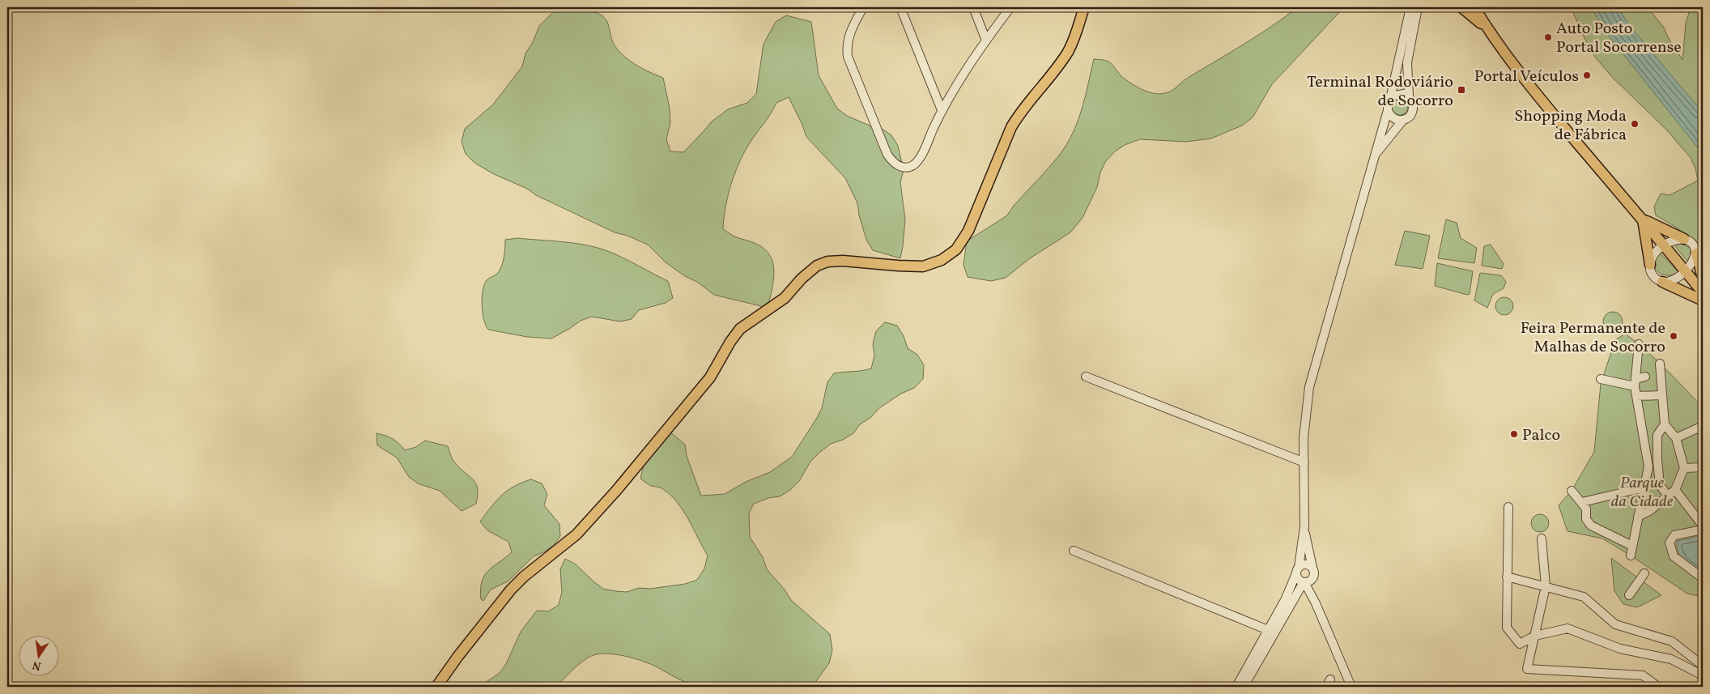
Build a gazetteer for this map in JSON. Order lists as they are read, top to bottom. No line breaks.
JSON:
{"parks":["Parque da Cidade"],"places":{"other":["Auto Posto Portal Socorrense","Portal Veículos","Shopping Moda de Fábrica","Feira Permanente de Malhas de Socorro","Palco"],"transit":["Terminal Rodoviário de Socorro"]},"north":"bottom"}
